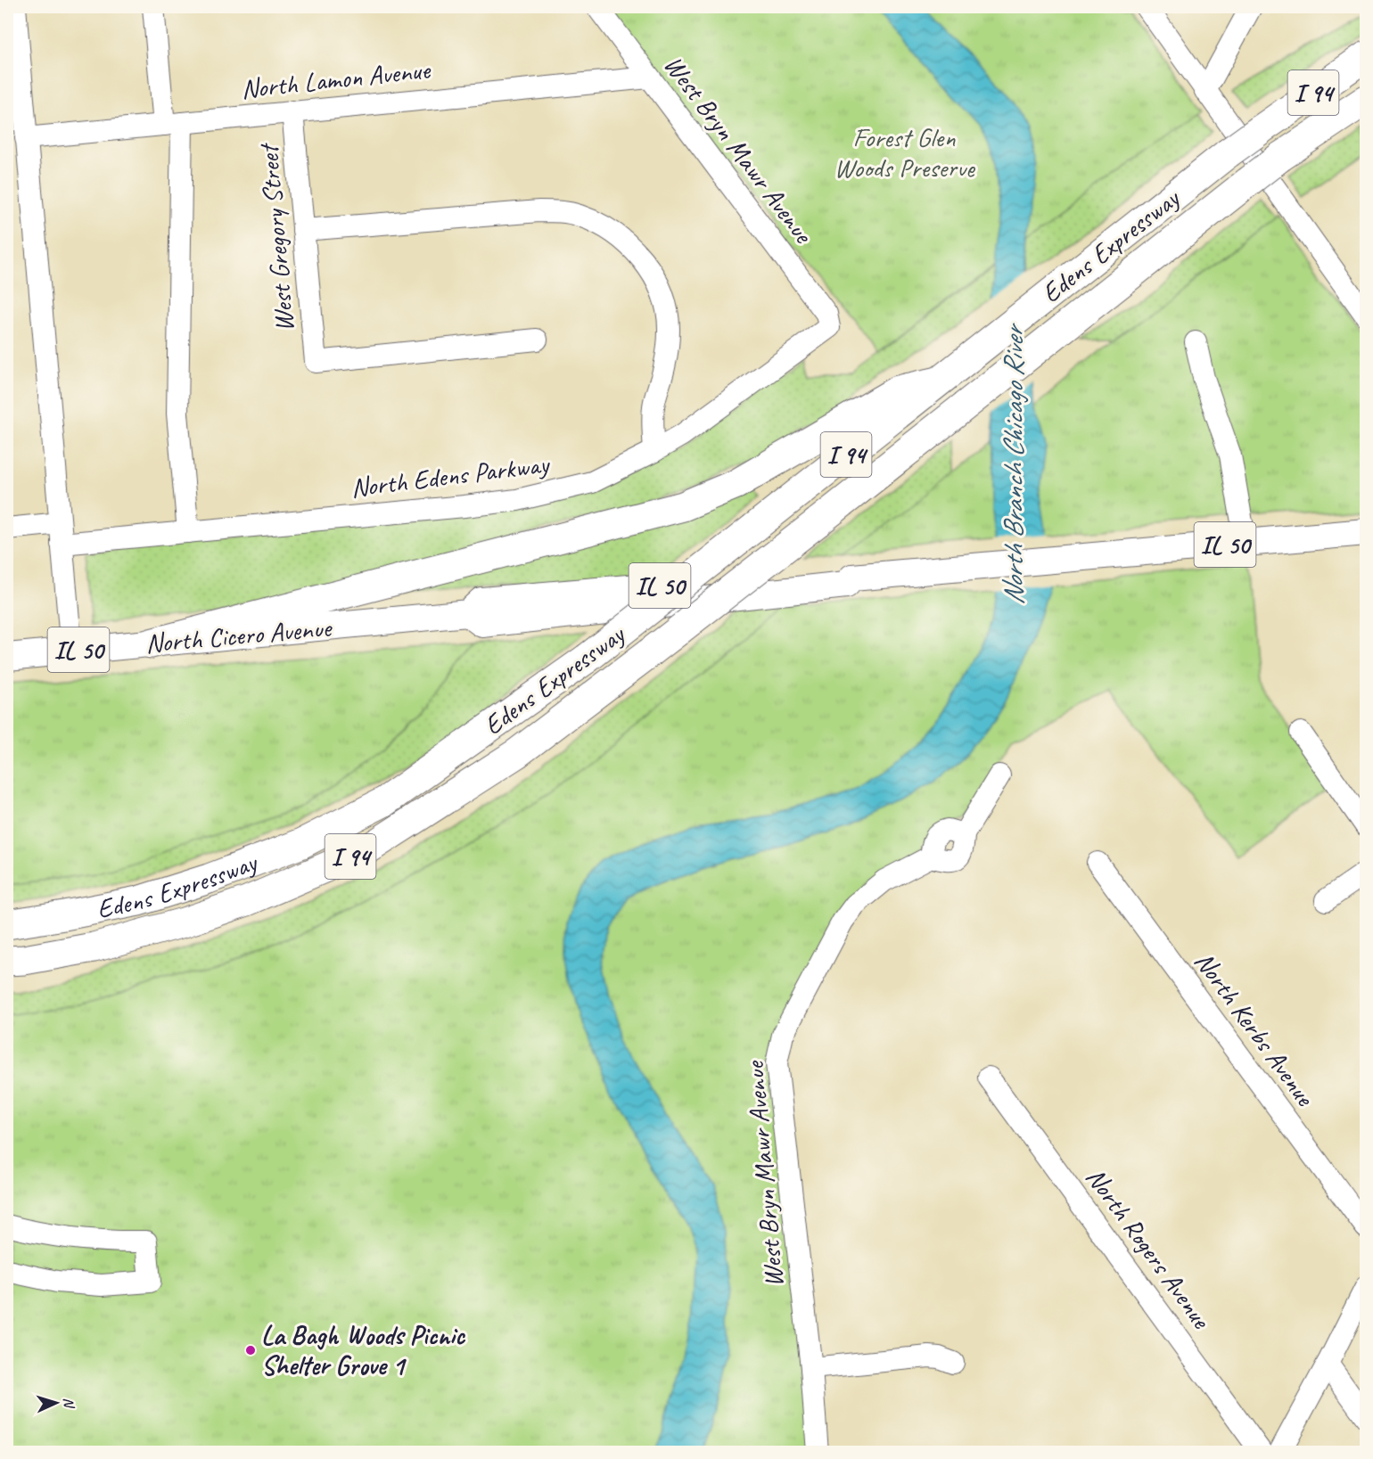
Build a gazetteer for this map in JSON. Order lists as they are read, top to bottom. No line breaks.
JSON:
{"streets":{"highway":["I 94","Edens Expressway"],"main road":["IL 50","North Cicero Avenue"],"street":["North Lamon Avenue","West Bryn Mawr Avenue","West Gregory Street","North Edens Parkway","North Kerbs Avenue","North Rogers Avenue"]},"crossings":[["North Lamon Avenue","West Bryn Mawr Avenue"],["North Lamon Avenue","West Gregory Street"],["West Bryn Mawr Avenue","North Edens Parkway"]],"water":["North Branch Chicago River"],"parks":["Forest Glen Woods Preserve"],"places":["La Bagh Woods Picnic Shelter Grove 1"],"north":"right"}
